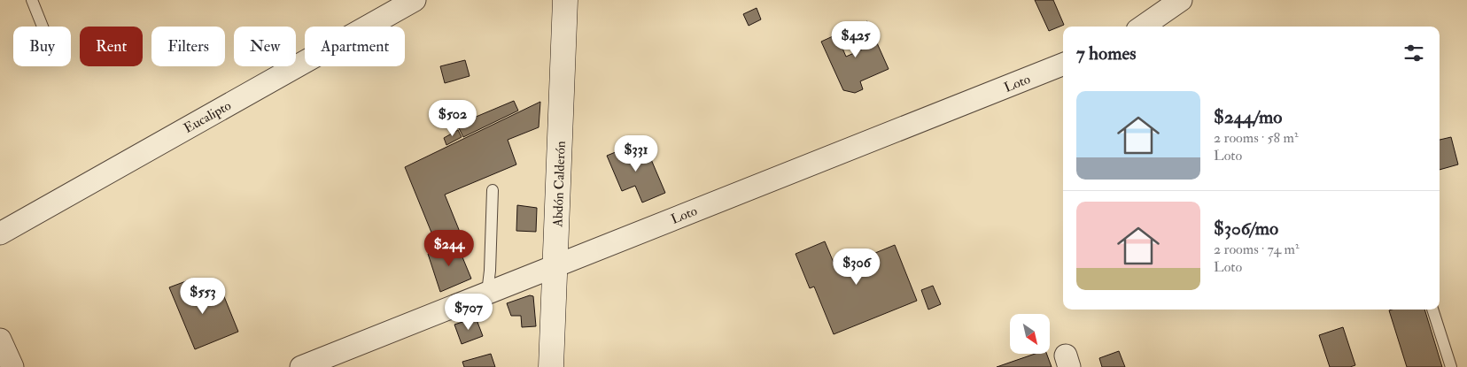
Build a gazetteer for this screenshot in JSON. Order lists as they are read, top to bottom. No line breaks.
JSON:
{"streets":{"street":["Loto","Eucalipto","Abdón Calderón"]},"crossings":[["Loto","Abdón Calderón"]],"north":"bottom right","page":{"price":["$425","$502","$331","$244","$306","$553","$707"],"chip":["Buy","Rent","Filters","New","Apartment"],"heading":"7 homes","list":[{"name":"$244/mo","note":"2 rooms · 58 m² · Loto"},{"name":"$306/mo","note":"2 rooms · 74 m² · Loto"}]}}
